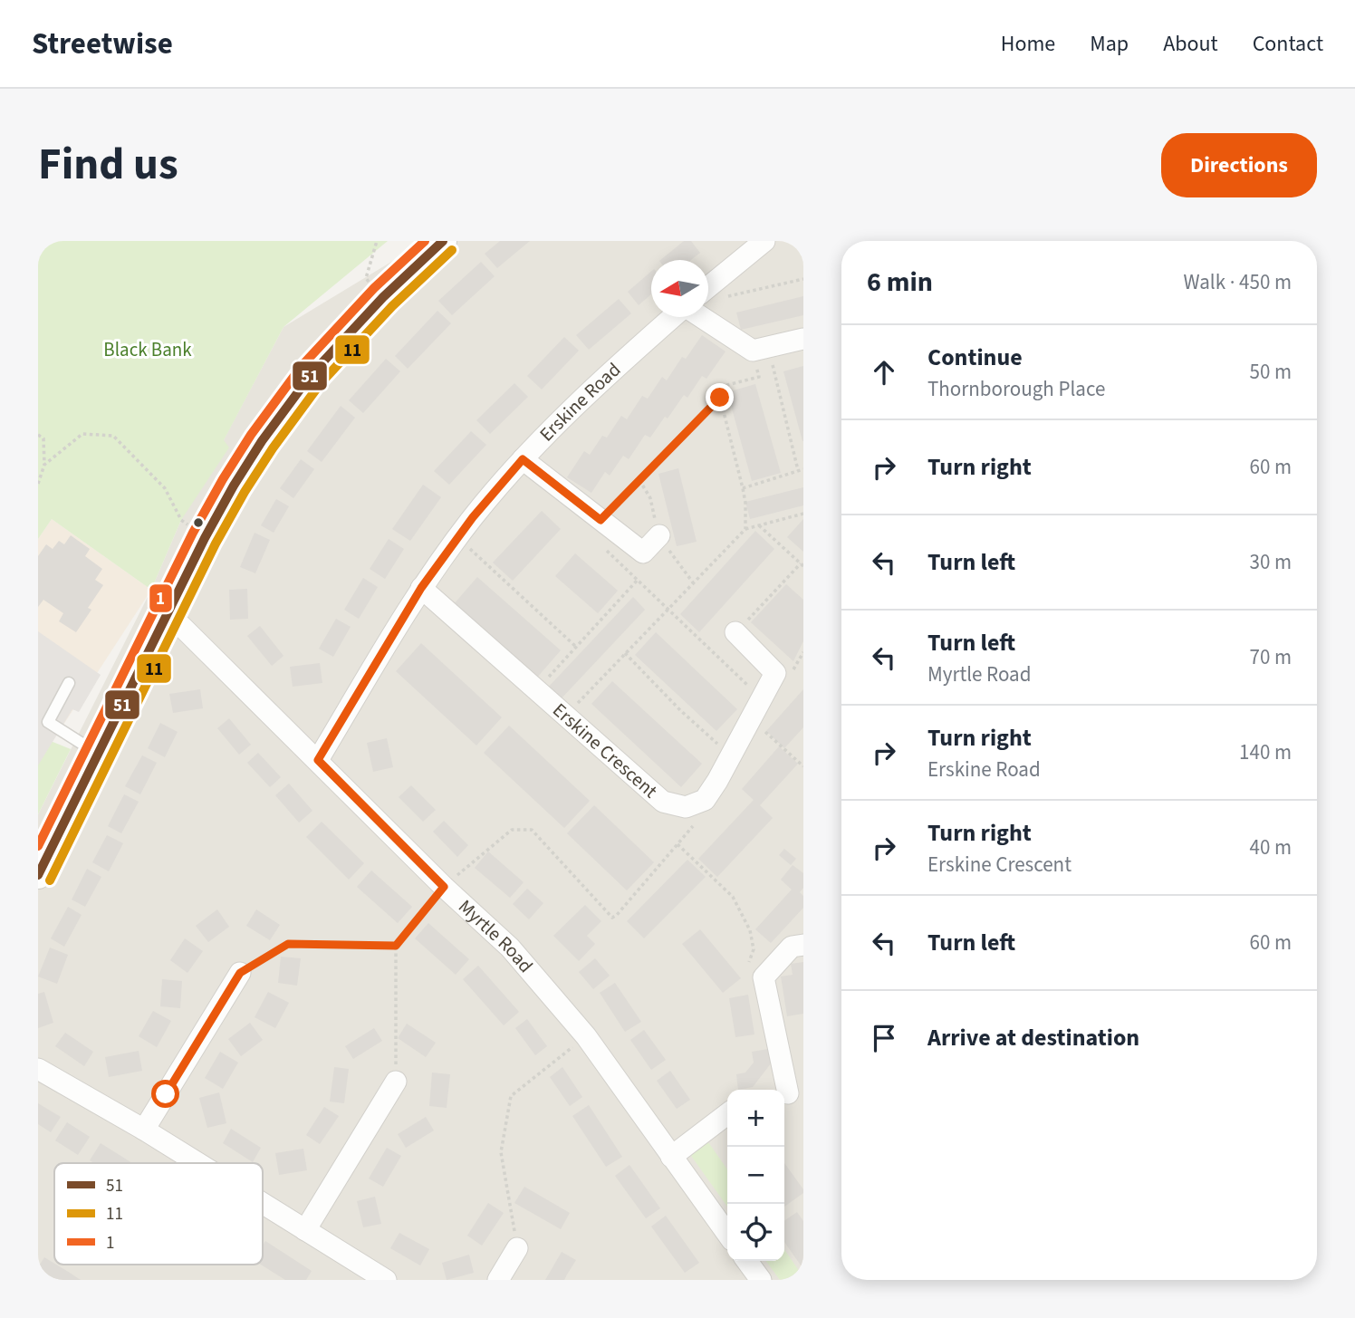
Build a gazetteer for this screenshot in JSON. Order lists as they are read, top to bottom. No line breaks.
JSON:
{"streets":{"street":["Erskine Road","Erskine Crescent","Myrtle Road"]},"crossings":[["Erskine Road","Erskine Crescent"],["Erskine Road","Myrtle Road"]],"parks":["Black Bank"],"lines":["transit line 51","transit line 1","transit line 11"],"legend":["51","11","1"],"north":"left","page":{"header":"Streetwise","nav":["Home","Map","About","Contact"],"title":"Find us","buttons":"Directions","heading":["6 min","Walk · 450 m"],"list":[["Continue","Thornborough Place","50 m"],["Turn right","60 m"],["Turn left","30 m"],["Turn left","Myrtle Road","70 m"],["Turn right","Erskine Road","140 m"],["Turn right","Erskine Crescent","40 m"],["Turn left","60 m"],"Arrive at destination"],"map_buttons":["+","−"]}}
